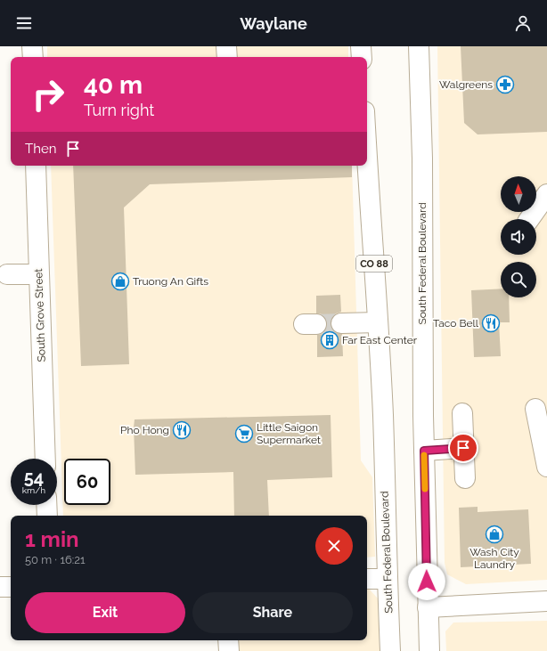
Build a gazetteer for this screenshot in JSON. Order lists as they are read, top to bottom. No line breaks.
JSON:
{"streets":{"main road":["CO 88","South Federal Boulevard","South Grove Street"]},"places":{"pharmacy":["Walgreens"],"shop":["Truong An Gifts","Wash City Laundry"],"restaurant":["Taco Bell","Pho Hong"],"building":["Far East Center"],"supermarket":["Little Saigon Supermarket"]},"north":"top","page":{"header":"Waylane","turn":["40 m","Turn right"],"then":"Then","speed":"54 km/h","limit":"60","heading":["1 min","50 m · 16:21"],"buttons":["Exit","Share"]}}
